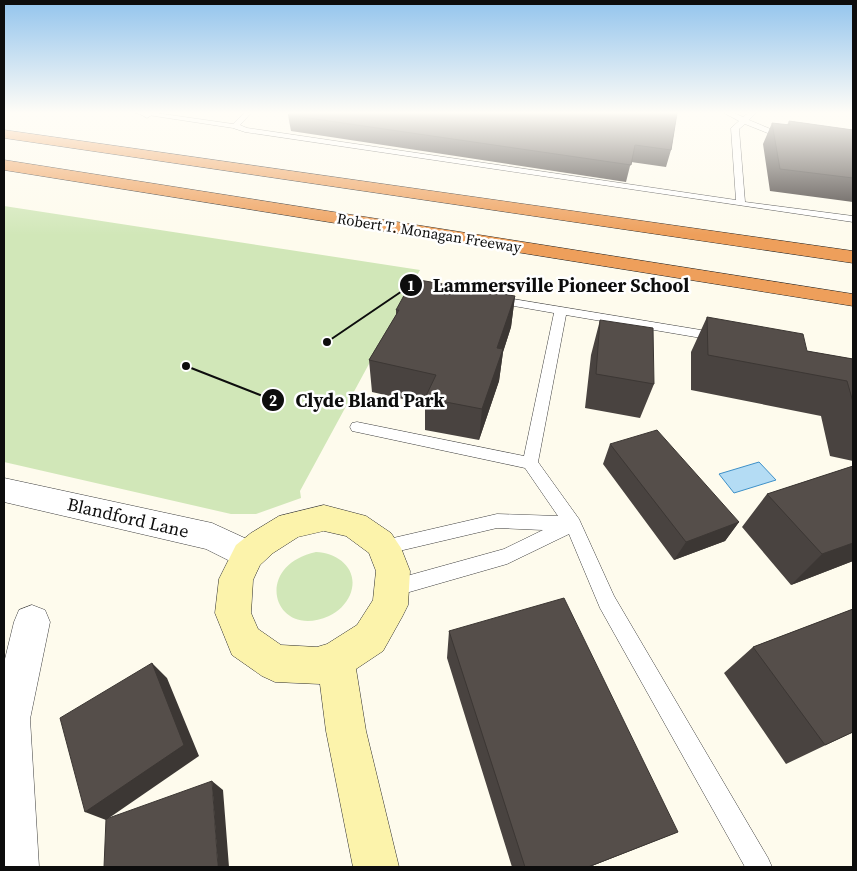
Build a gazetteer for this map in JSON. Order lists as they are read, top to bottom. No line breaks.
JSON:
{"streets":{"highway":["Robert T. Monagan Freeway"],"street":["Blandford Lane"]},"places":["Lammersville Pioneer School","Clyde Bland Park"]}
